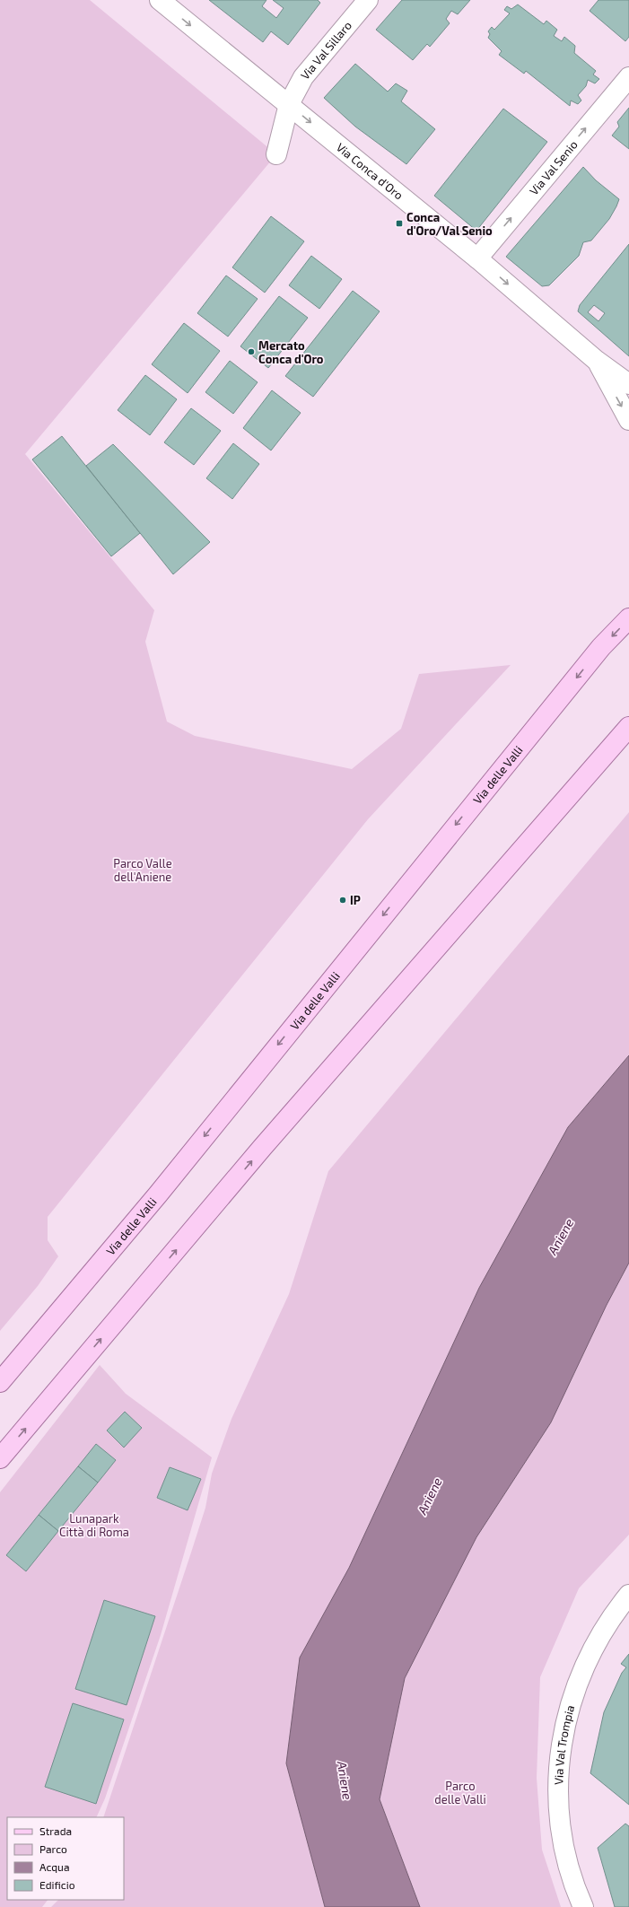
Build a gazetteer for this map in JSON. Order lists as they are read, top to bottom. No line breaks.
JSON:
{"streets":{"main road":["Via delle Valli"],"street":["Via Val Sillaro","Via Val Senio","Via Conca d'Oro","Via Val Trompia"]},"crossings":[["Via Val Sillaro","Via Conca d'Oro"],["Via Val Senio","Via Conca d'Oro"]],"one_way":["Via Val Senio","Via Conca d'Oro"],"water":["Aniene"],"parks":["Parco Valle dell'Aniene","Lunapark Città di Roma","Parco delle Valli"],"places":{"transit":["Conca d'Oro/Val Senio"],"other":["Mercato Conca d'Oro","IP"]},"legend":["Strada","Parco","Acqua","Edificio"]}
